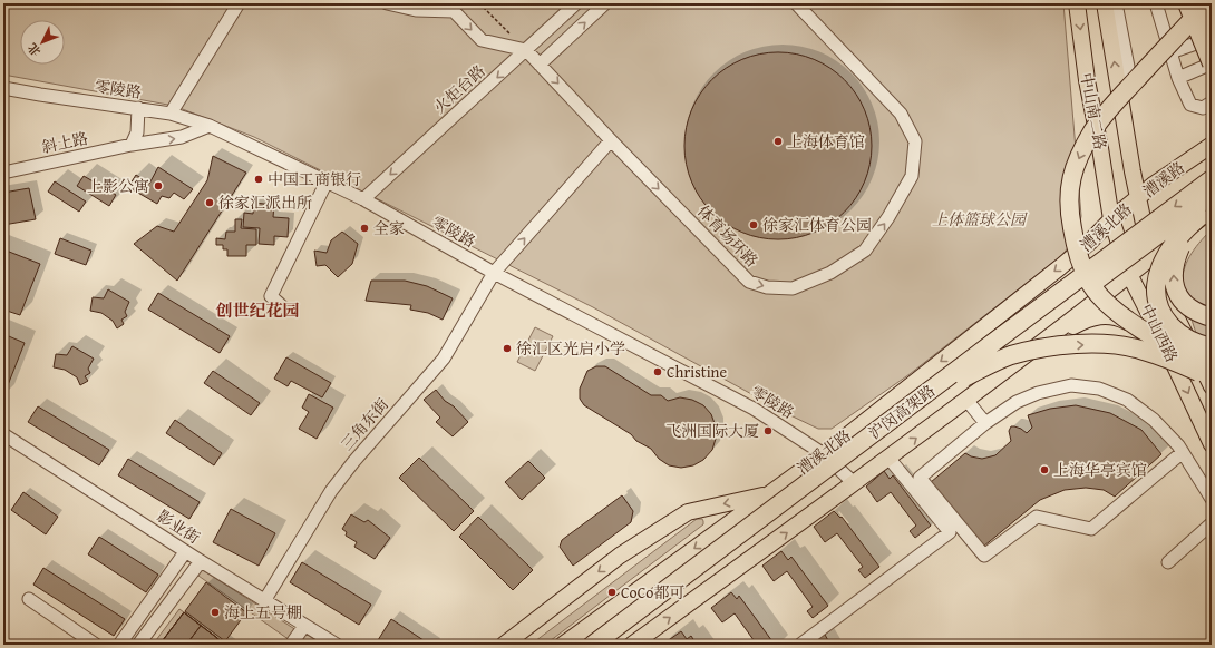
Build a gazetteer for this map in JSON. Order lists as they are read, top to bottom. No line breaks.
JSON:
{"streets":{"highway":["沪闵高架路"],"main road":["中山南二路","漕溪路","漕溪北路","中山西路"],"street":["零陵路","火炬台路","斜土路","体育场环路","三角东街","影业街"]},"crossings":[["零陵路","火炬台路"],["零陵路","斜土路"],["零陵路","漕溪北路"],["零陵路","三角东街"],["火炬台路","体育场环路"],["中山南二路","漕溪路"],["中山南二路","漕溪北路"],["中山南二路","中山西路"],["漕溪路","漕溪北路"],["漕溪路","中山西路"],["漕溪北路","中山西路"],["体育场环路","三角东街"],["三角东街","影业街"]],"one_way":["火炬台路","斜土路"],"districts":["创世纪花园"],"parks":["上体篮球公园"],"places":["上海体育馆","中国工商银行","上影公寓","徐家汇派出所","徐家汇体育公园","全家","徐汇区光启小学","Christine","飞洲国际大厦","上海华亭宾馆","CoCo都可","海上五号棚"],"north":"bottom left"}
